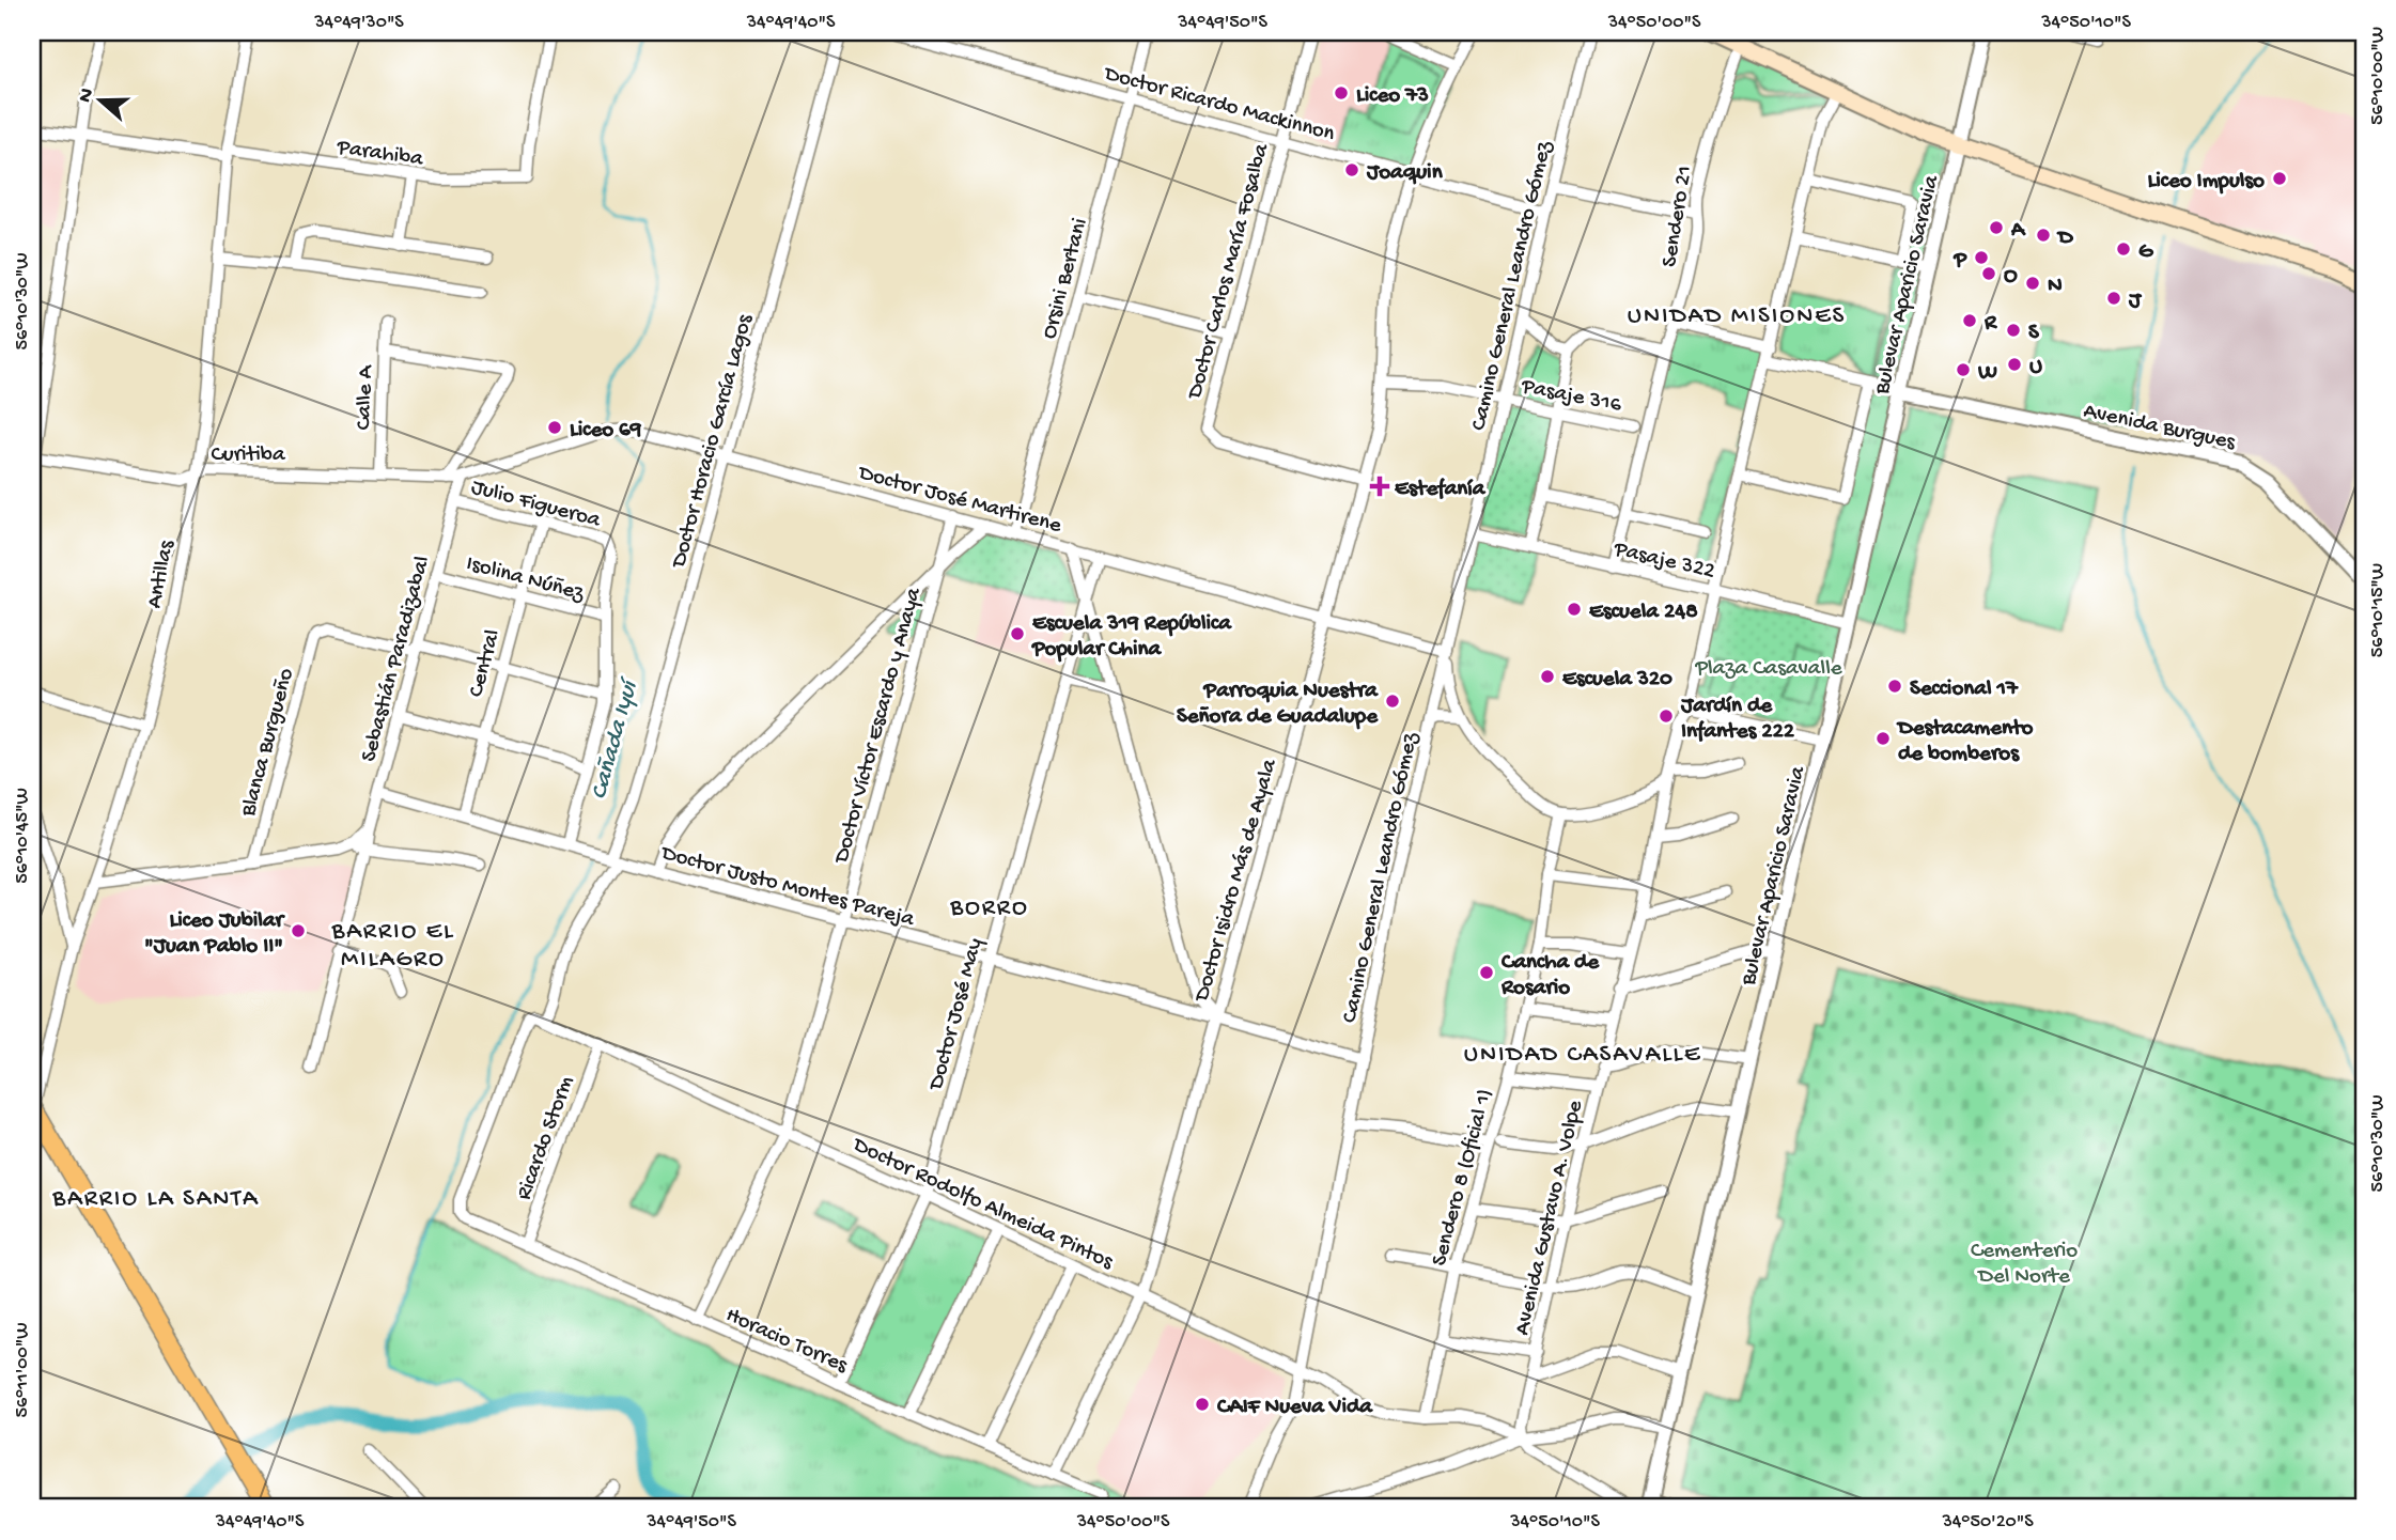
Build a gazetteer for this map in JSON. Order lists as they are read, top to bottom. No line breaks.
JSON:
{"streets":{"street":["Doctor Ricardo Mackinnon","Parahiba","Sendero 21","Doctor Carlos María Fosalba","Orsini Bertani","Bulevar Aparicio Saravia","Camino General Leandro Gómez","Pasaje 316","Calle A","Avenida Burgues","Doctor Horacio García Lagos","Curitiba","Doctor José Martirene","Julio Figueroa","Pasaje 322","Antillas","Isolina Núñez","Sebastián Paradizabal","Central","Doctor Víctor Escardo y Anaya","Blanca Burgueño","Doctor Isidro Más de Ayala","Doctor Justo Montes Pareja","Doctor José May","Ricardo Storm","Sendero 8 (Oficial 1)","Doctor Rodolfo Almeida Pintos","Avenida Gustavo A. Volpe","Horacio Torres"]},"crossings":[["Doctor Ricardo Mackinnon","Doctor Carlos María Fosalba"],["Doctor Ricardo Mackinnon","Orsini Bertani"],["Doctor Ricardo Mackinnon","Camino General Leandro Gómez"],["Doctor Ricardo Mackinnon","Doctor Isidro Más de Ayala"],["Parahiba","Antillas"],["Sendero 21","Pasaje 322"],["Doctor Carlos María Fosalba","Doctor Isidro Más de Ayala"],["Orsini Bertani","Doctor José Martirene"],["Bulevar Aparicio Saravia","Avenida Burgues"],["Bulevar Aparicio Saravia","Pasaje 322"],["Camino General Leandro Gómez","Pasaje 316"],["Camino General Leandro Gómez","Doctor José Martirene"],["Camino General Leandro Gómez","Pasaje 322"],["Camino General Leandro Gómez","Doctor Justo Montes Pareja"],["Camino General Leandro Gómez","Doctor Rodolfo Almeida Pintos"],["Pasaje 316","Doctor Isidro Más de Ayala"],["Calle A","Curitiba"],["Doctor Horacio García Lagos","Doctor José Martirene"],["Doctor Horacio García Lagos","Doctor Justo Montes Pareja"],["Doctor Horacio García Lagos","Doctor Rodolfo Almeida Pintos"],["Curitiba","Doctor José Martirene"],["Curitiba","Antillas"],["Curitiba","Sebastián Paradizabal"],["Doctor José Martirene","Sebastián Paradizabal"],["Doctor José Martirene","Doctor Víctor Escardo y Anaya"],["Doctor José Martirene","Doctor Isidro Más de Ayala"],["Doctor José Martirene","Doctor José May"],["Julio Figueroa","Isolina Núñez"],["Julio Figueroa","Sebastián Paradizabal"],["Julio Figueroa","Central"],["Pasaje 322","Avenida Gustavo A. Volpe"],["Isolina Núñez","Sebastián Paradizabal"],["Isolina Núñez","Central"],["Sebastián Paradizabal","Blanca Burgueño"],["Sebastián Paradizabal","Doctor Justo Montes Pareja"],["Central","Doctor Justo Montes Pareja"],["Doctor Víctor Escardo y Anaya","Doctor Justo Montes Pareja"],["Doctor Víctor Escardo y Anaya","Doctor Rodolfo Almeida Pintos"],["Doctor Víctor Escardo y Anaya","Horacio Torres"],["Doctor Isidro Más de Ayala","Doctor Justo Montes Pareja"],["Doctor Isidro Más de Ayala","Doctor Rodolfo Almeida Pintos"],["Doctor Isidro Más de Ayala","Horacio Torres"],["Doctor Justo Montes Pareja","Doctor José May"],["Doctor José May","Doctor Rodolfo Almeida Pintos"],["Doctor José May","Horacio Torres"],["Ricardo Storm","Doctor Rodolfo Almeida Pintos"],["Ricardo Storm","Horacio Torres"],["Sendero 8 (Oficial 1)","Doctor Rodolfo Almeida Pintos"],["Doctor Rodolfo Almeida Pintos","Avenida Gustavo A. Volpe"],["Doctor Rodolfo Almeida Pintos","Horacio Torres"]],"districts":["UNIDAD MISIONES","BORRO","BARRIO EL MILAGRO","UNIDAD CASAVALLE","BARRIO LA SANTA"],"water":["Cañada Iyuí"],"parks":["Plaza Casavalle","Cementerio Del Norte"],"places":{"other":["Liceo 73","Joaquin","Liceo Impulso","A","D","G","P","O","N","J","R","S","U","W","Liceo 69","Escuela 248","Escuela 319 República Popular China","Escuela 320","Seccional 17","Parroquia Nuestra Señora de Guadalupe","Jardín de Infantes 222","Destacamento de bomberos","Liceo Jubilar \"Juan Pablo II\"","Cancha de Rosario","CAIF Nueva Vida"],"health":["Estefanía"]},"north":"left","coordinates":["34°49'30\"S","34°49'40\"S","34°49'50\"S","34°50'00\"S","34°50'10\"S","56°10'00\"W","56°10'30\"W","56°10'15\"W","56°10'45\"W","56°11'00\"W","34°50'20\"S"]}
